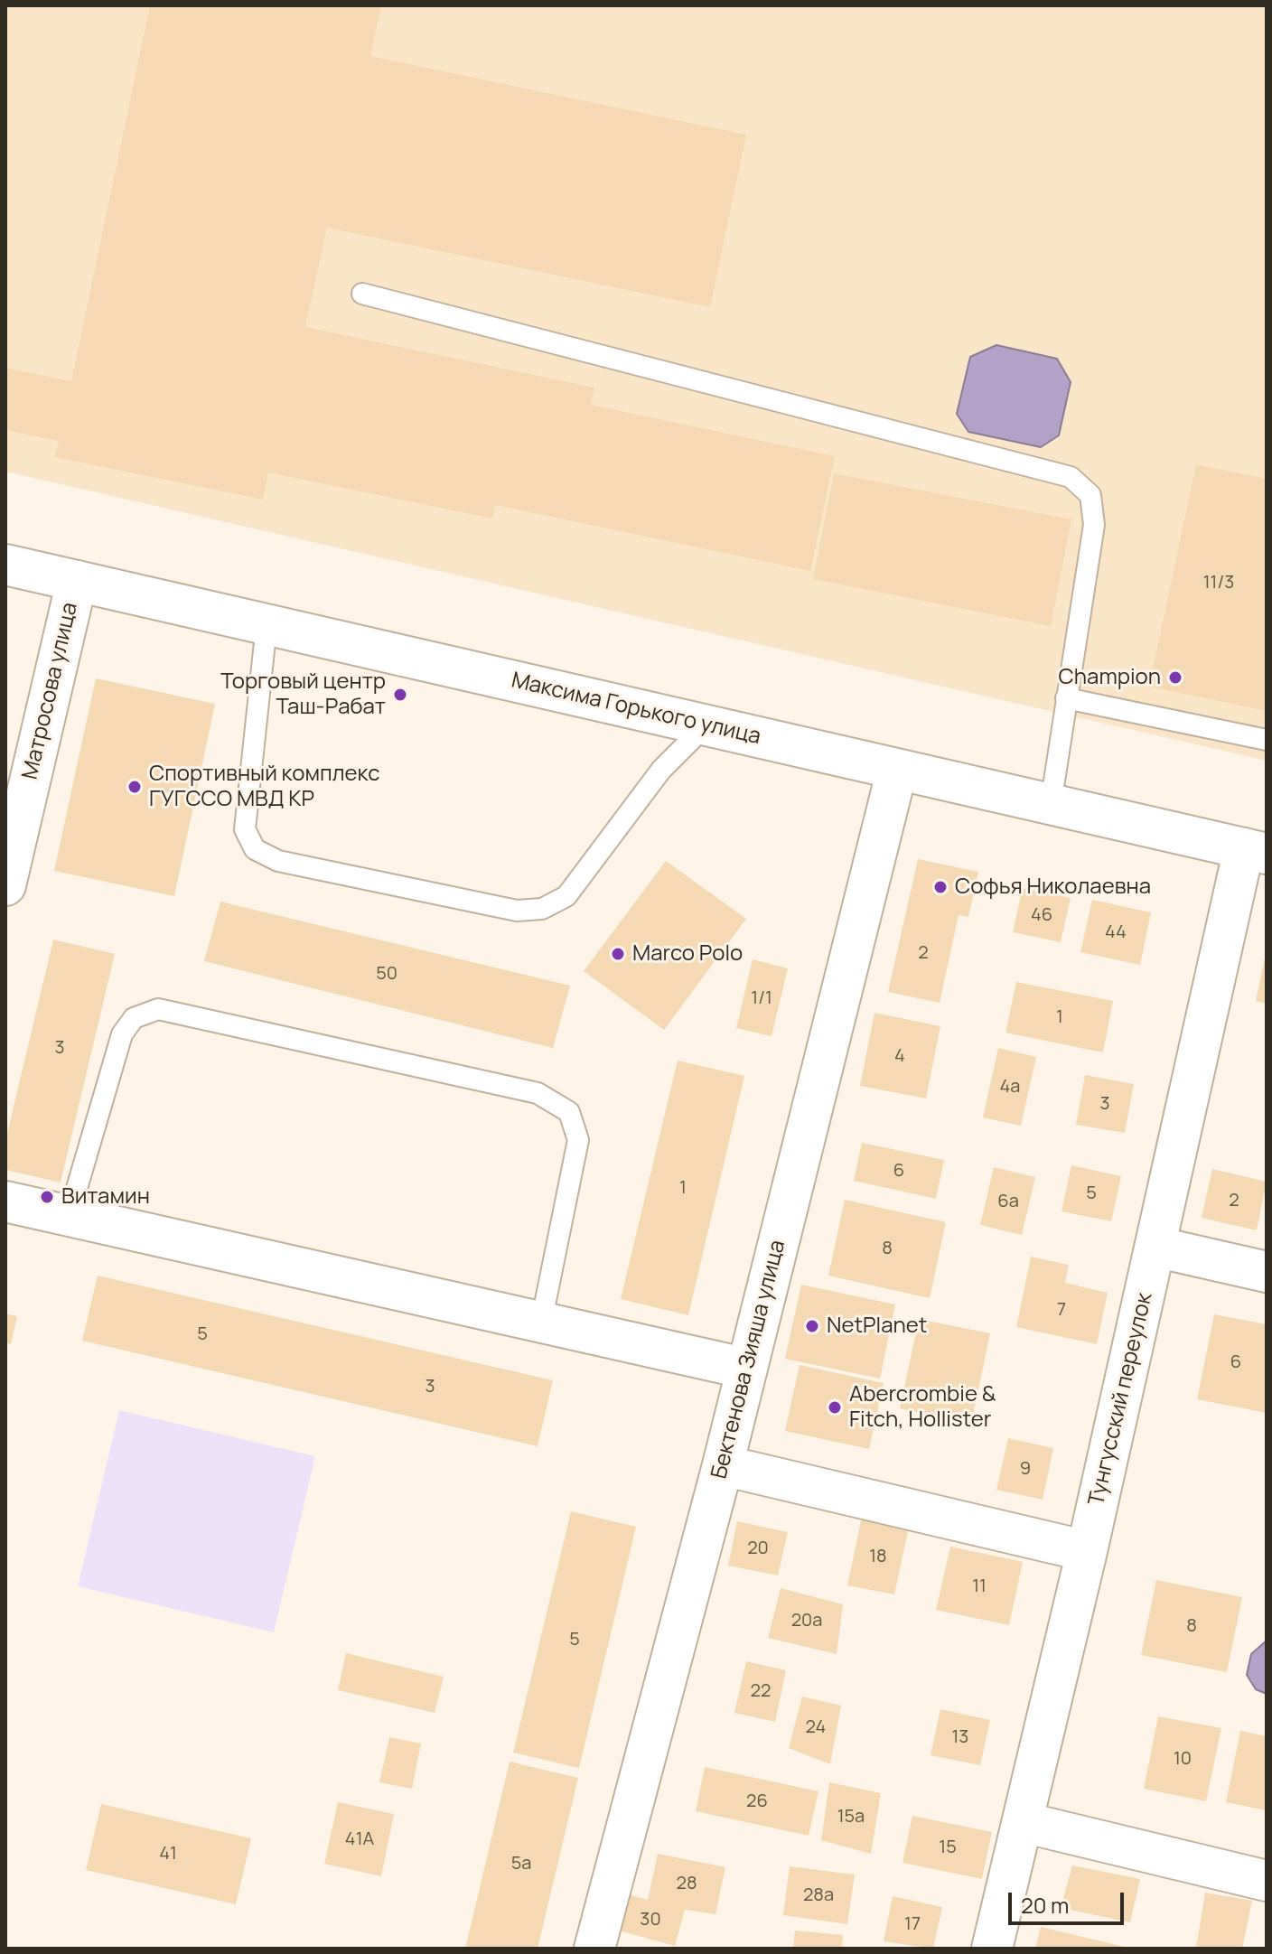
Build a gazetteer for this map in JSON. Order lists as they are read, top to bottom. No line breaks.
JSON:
{"streets":{"street":["Матросова улица","Максима Горького улица","Бектенова Зияша улица","Тунгусский переулок"]},"crossings":[["Матросова улица","Максима Горького улица"],["Максима Горького улица","Бектенова Зияша улица"],["Максима Горького улица","Тунгусский переулок"]],"places":["Champion","Торговый центр Таш-Рабат","Спортивный комплекс ГУГССО МВД КР","Софья Николаевна","Marco Polo","Витамин","NetPlanet","Abercrombie & Fitch, Hollister"],"house_numbers":["11/3","46","44","2","50","1/1","1","3","4","4а","3","6","1","5","2","6а","8","7","5","6","3","9","20","18","11","20а","8","5","22","24","13","10","26","15а","41А","15","41","5а","28","28а","30","17"],"scale_bar":"20 m"}
